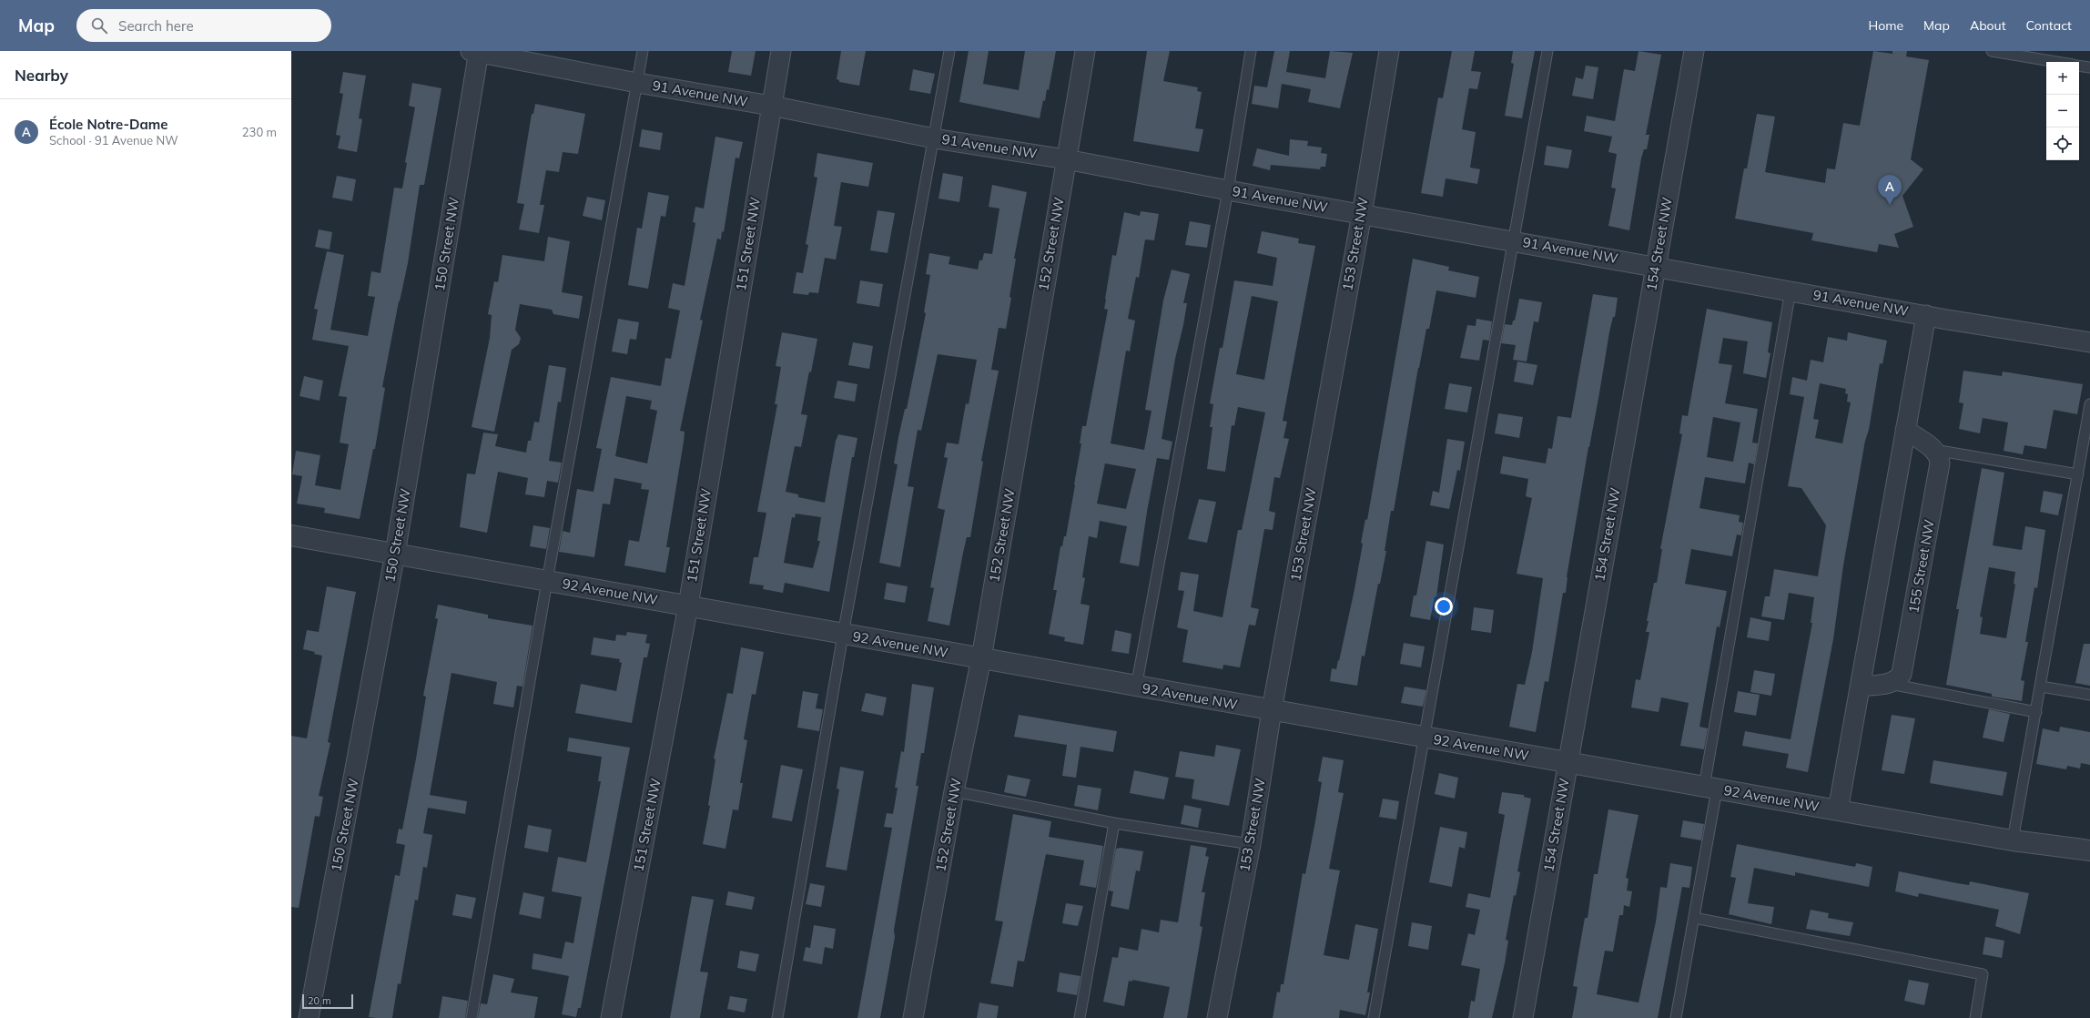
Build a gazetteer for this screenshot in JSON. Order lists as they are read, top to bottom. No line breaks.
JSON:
{"streets":{"street":["91 Avenue NW","150 Street NW","151 Street NW","152 Street NW","153 Street NW","154 Street NW","155 Street NW","92 Avenue NW"]},"crossings":[["91 Avenue NW","150 Street NW"],["91 Avenue NW","151 Street NW"],["91 Avenue NW","152 Street NW"],["91 Avenue NW","153 Street NW"],["91 Avenue NW","154 Street NW"],["150 Street NW","92 Avenue NW"],["151 Street NW","92 Avenue NW"],["152 Street NW","92 Avenue NW"],["153 Street NW","92 Avenue NW"],["154 Street NW","92 Avenue NW"]],"scale_bar":"20 m","page":{"header":"Map","search":"Search here","nav":["Home","Map","About","Contact"],"heading":"Nearby","map_buttons":["+","−"],"list":[{"mark":"A","name":"École Notre-Dame","note":"School · 91 Avenue NW","value":"230 m"}],"pins":"A","scale":"20 m"}}
